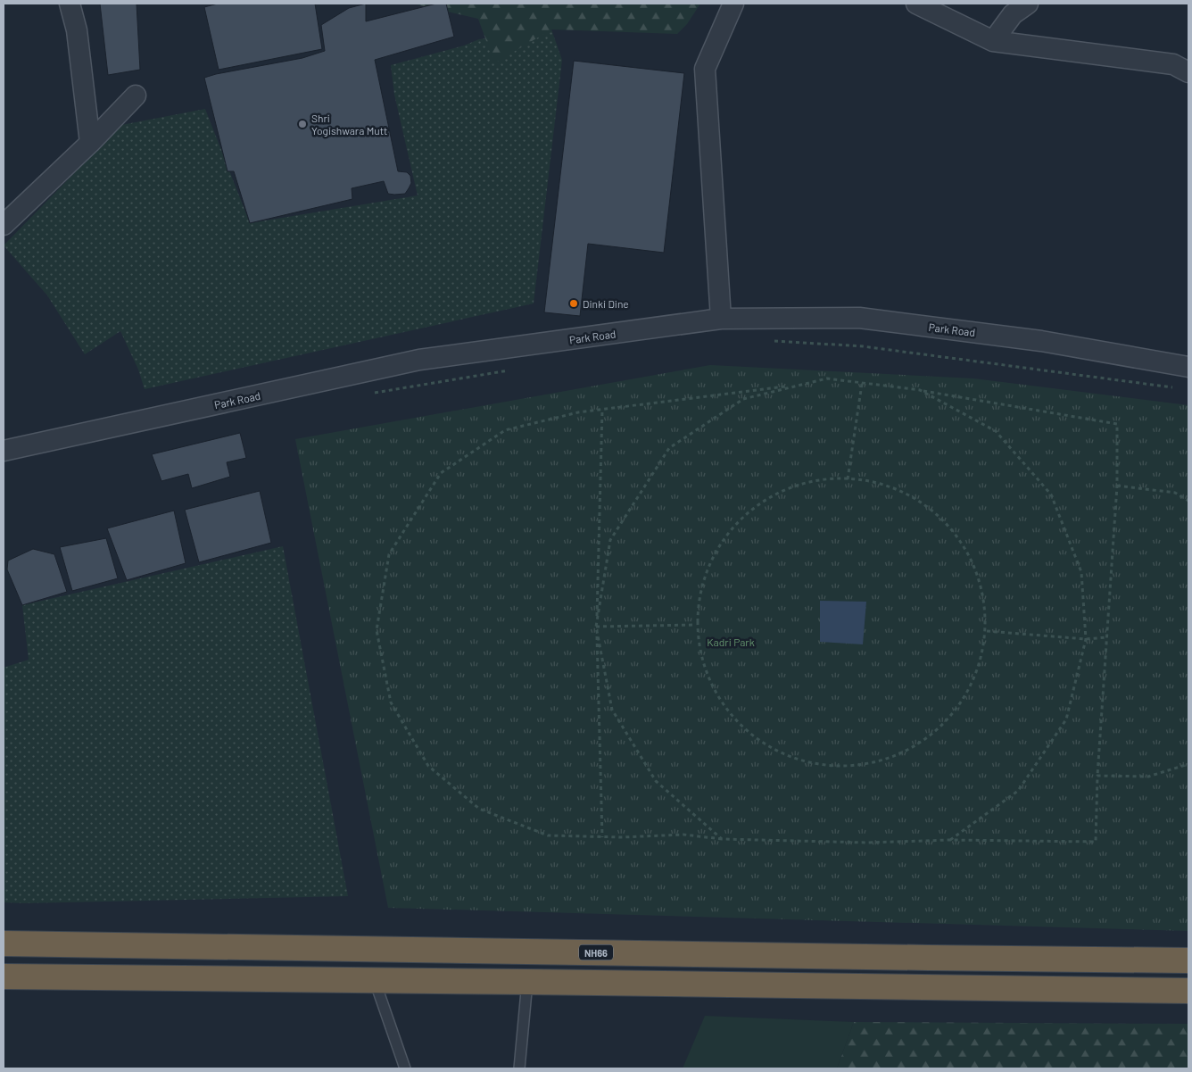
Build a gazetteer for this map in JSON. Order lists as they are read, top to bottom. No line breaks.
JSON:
{"streets":{"highway":["NH66"],"street":["Park Road"]},"parks":["Kadri Park"],"places":["Shri Yogishwara Mutt","Dinki Dine"]}
